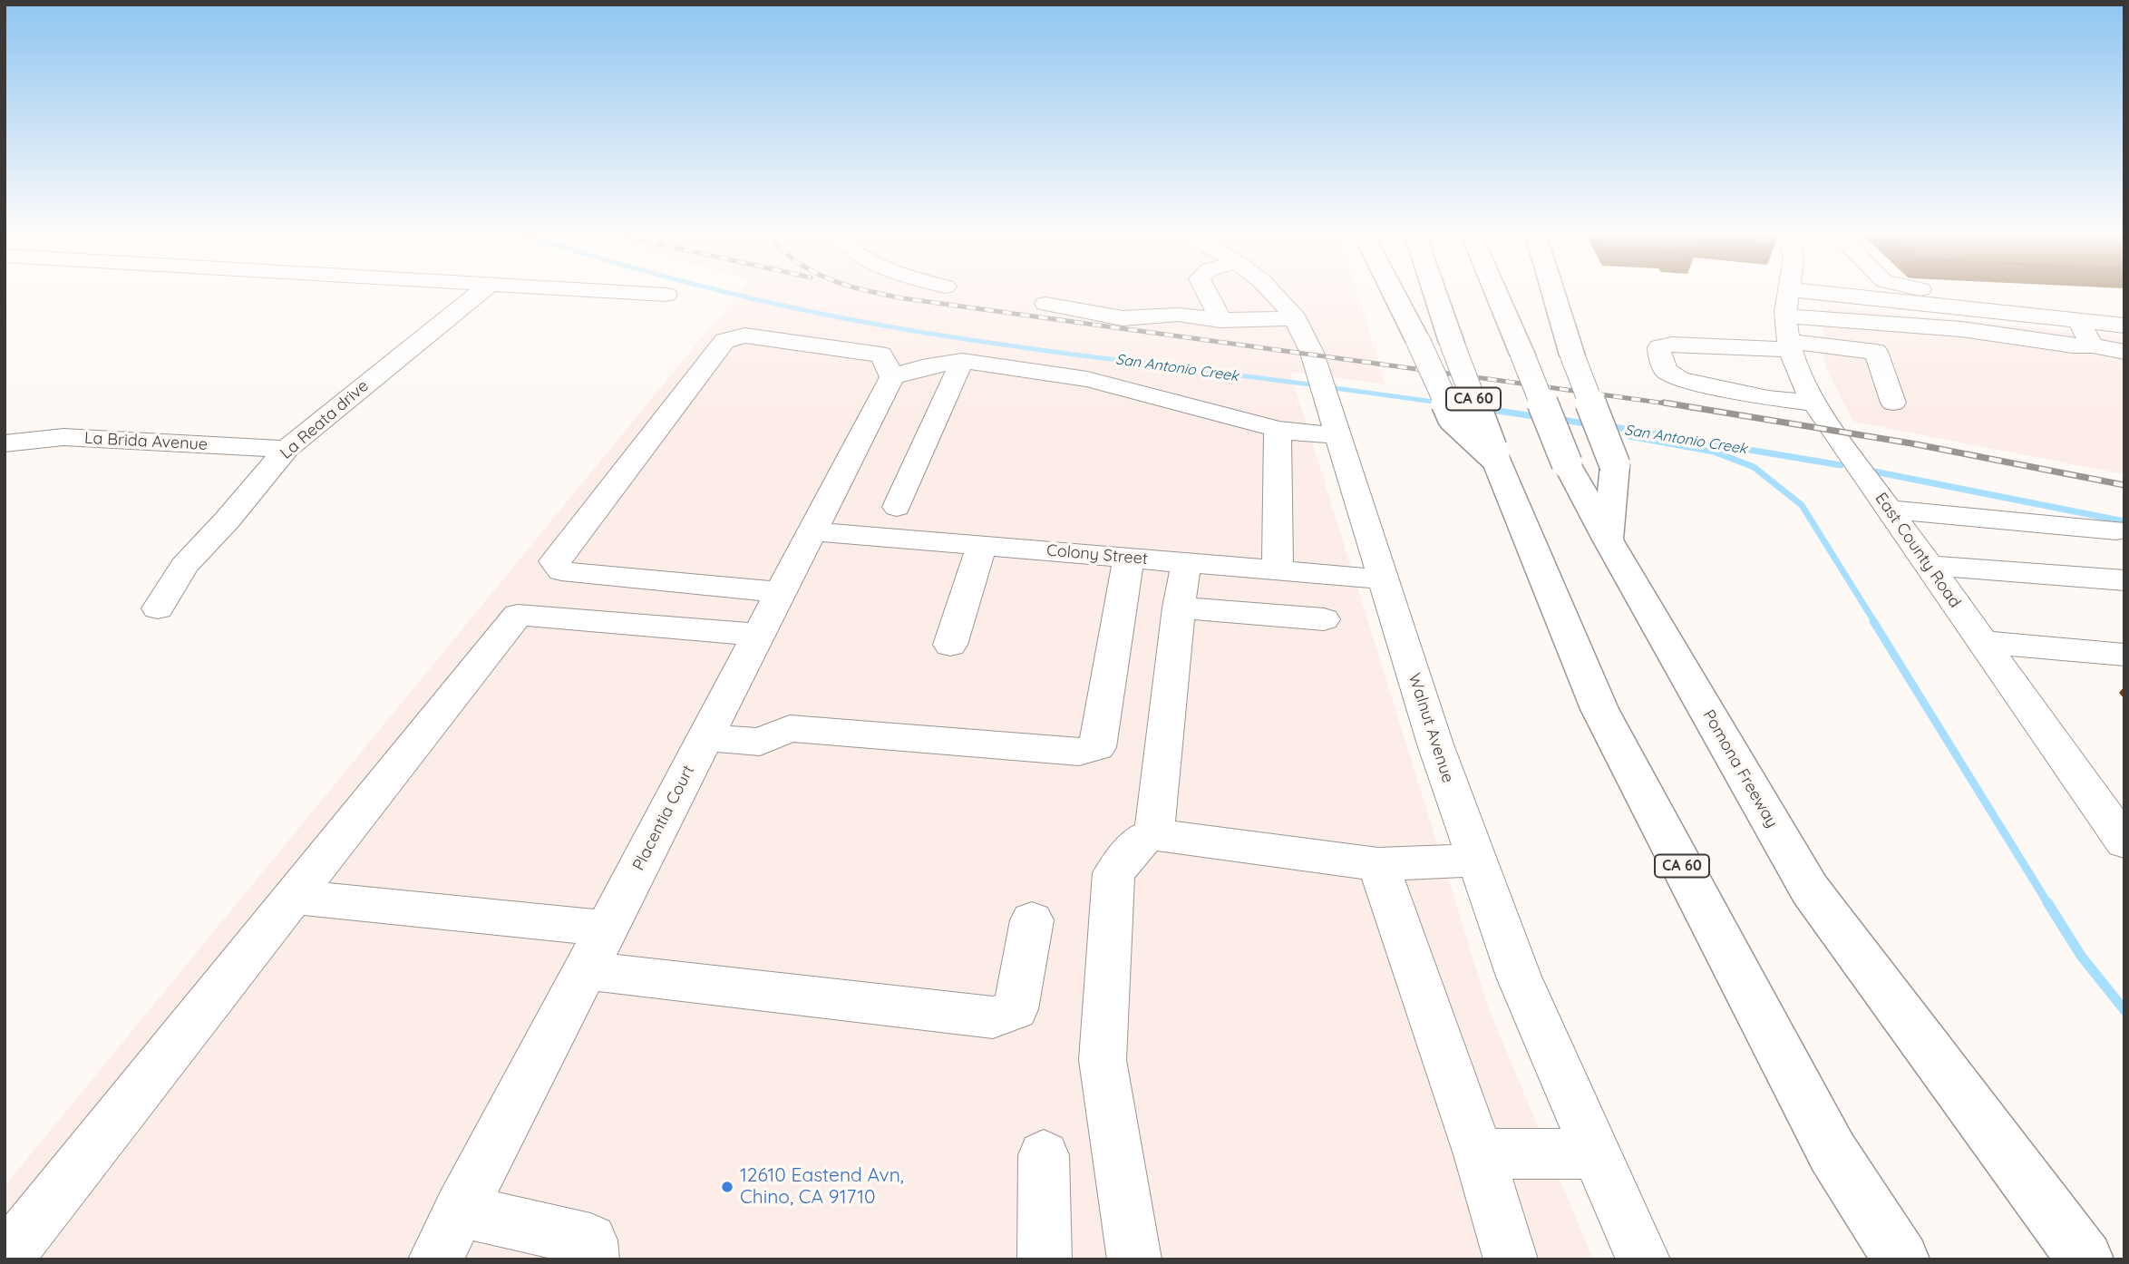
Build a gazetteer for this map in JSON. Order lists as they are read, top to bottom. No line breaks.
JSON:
{"streets":{"highway":["CA 60","Pomona Freeway"],"street":["La Reata drive","La Brida Avenue","East County Road","Colony Street","Walnut Avenue","Placentia Court"]},"crossings":[["La Reata drive","La Brida Avenue"],["Colony Street","Walnut Avenue"],["Colony Street","Placentia Court"]],"water":["San Antonio Creek"],"places":["12610 Eastend Avn, Chino, CA 91710"]}
